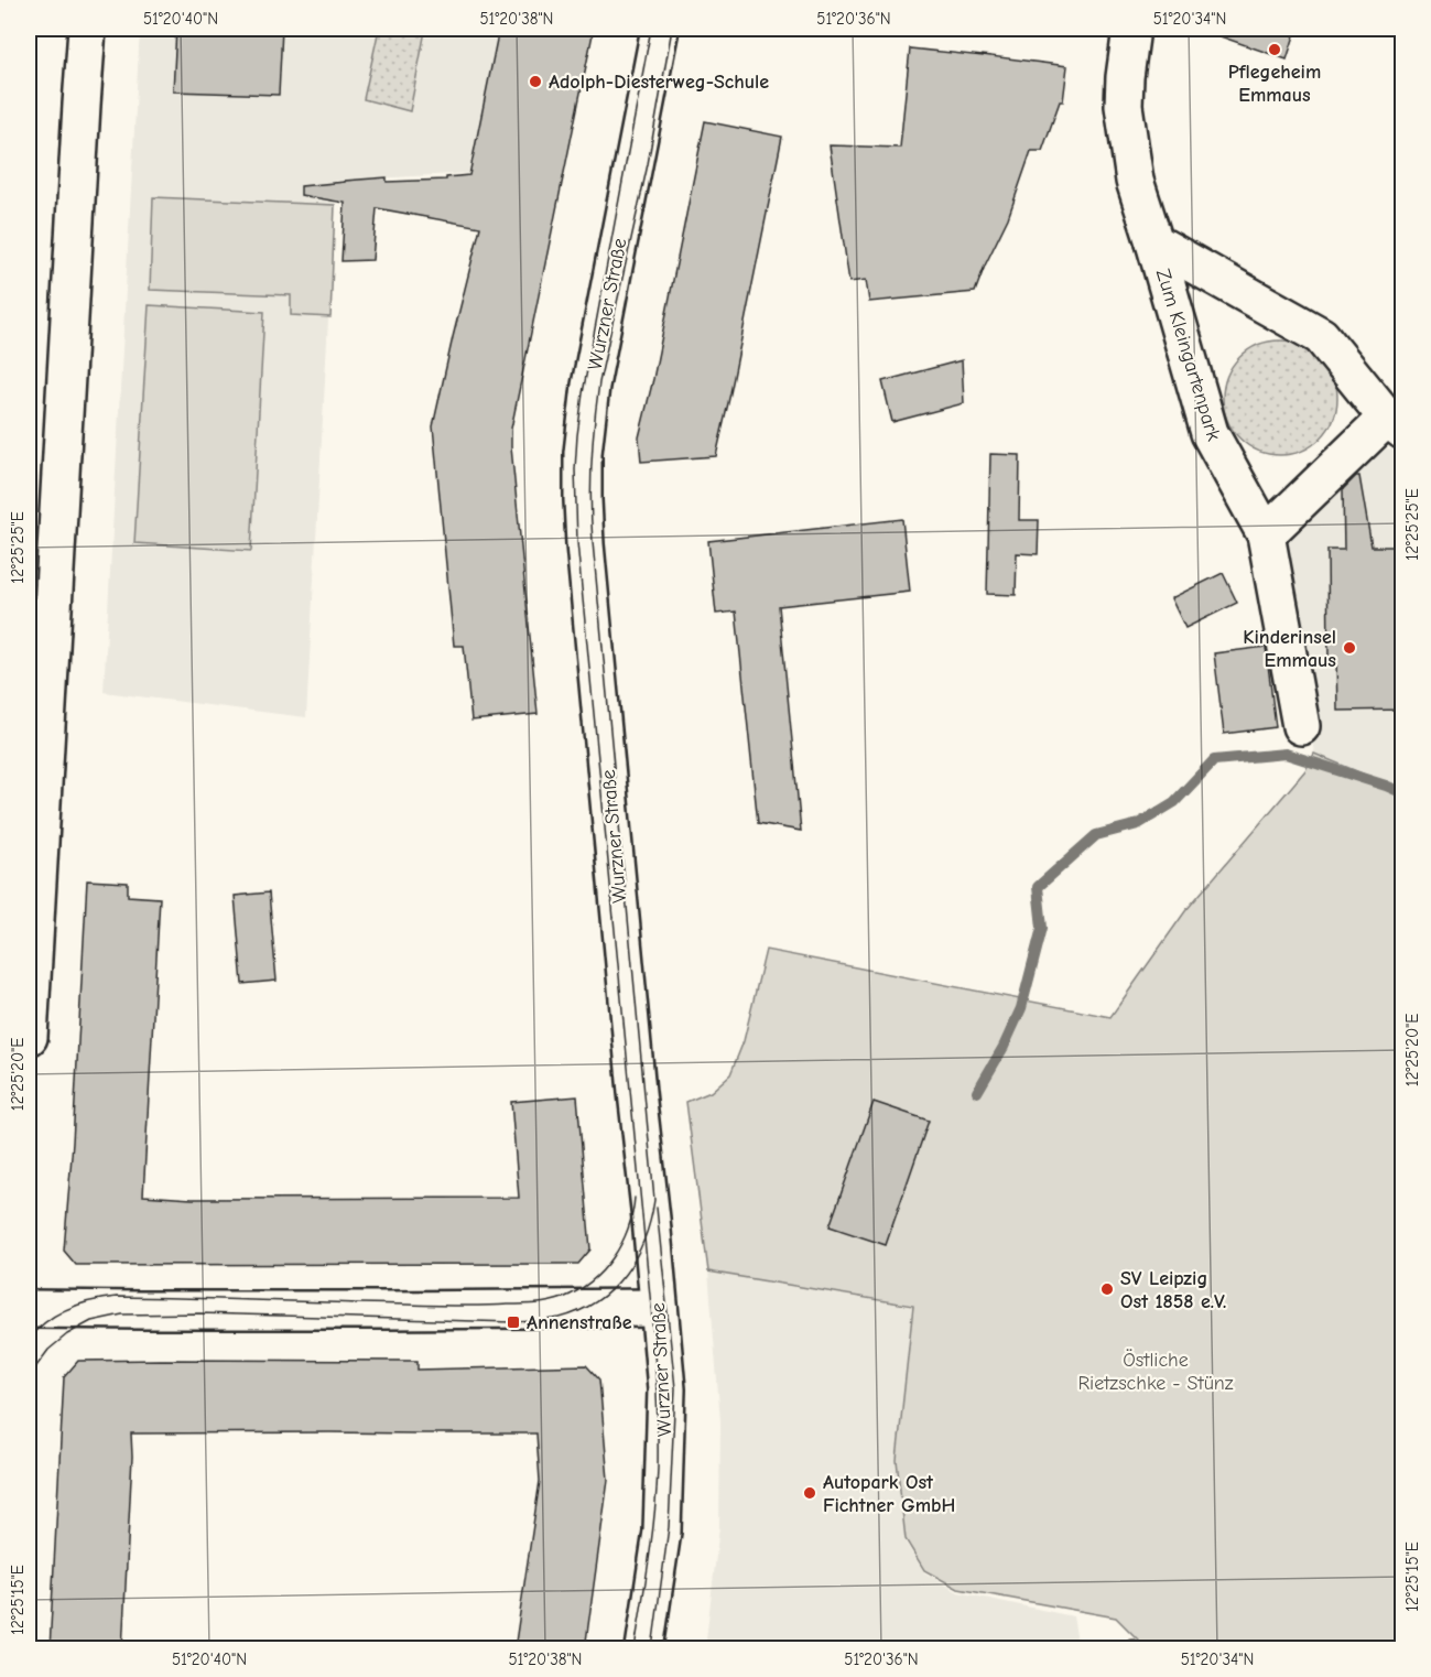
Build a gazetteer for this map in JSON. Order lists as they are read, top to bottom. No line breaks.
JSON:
{"streets":{"main road":["Wurzner Straße","Zum Kleingartenpark"]},"parks":["Östliche Rietzschke - Stünz"],"places":{"other":["Pflegeheim Emmaus","Adolph-Diesterweg-Schule","Kinderinsel Emmaus","SV Leipzig Ost 1858 e.V.","Autopark Ost Fichtner GmbH"],"transit":["Annenstraße"]},"coordinates":["51°20'40\"N","51°20'38\"N","51°20'36\"N","51°20'34\"N","12°25'25\"E","12°25'20\"E","12°25'15\"E"]}
